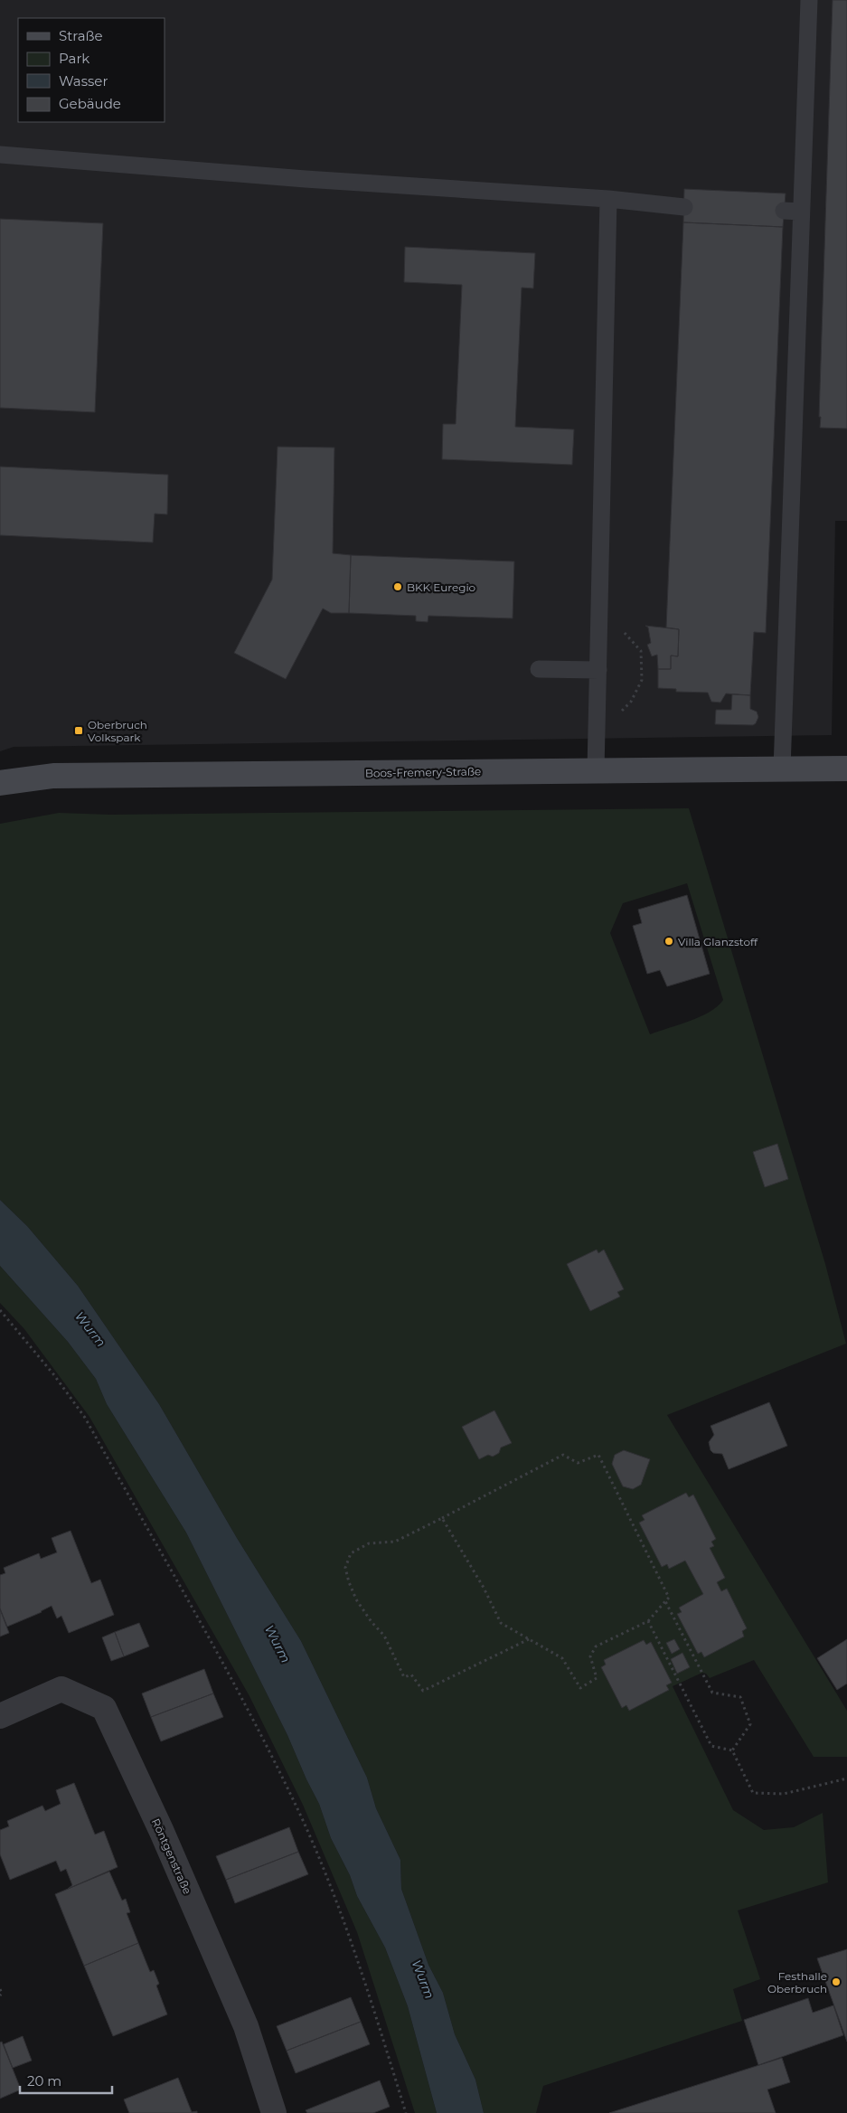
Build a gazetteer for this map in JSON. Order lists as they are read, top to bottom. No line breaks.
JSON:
{"streets":{"street":["Boos-Fremery-Straße","Röntgenstraße"]},"water":["Wurm"],"places":{"other":["BKK Euregio","Villa Glanzstoff","Festhalle Oberbruch"],"transit":["Oberbruch Volkspark"]},"legend":["Straße","Park","Wasser","Gebäude"],"scale_bar":"20 m"}
